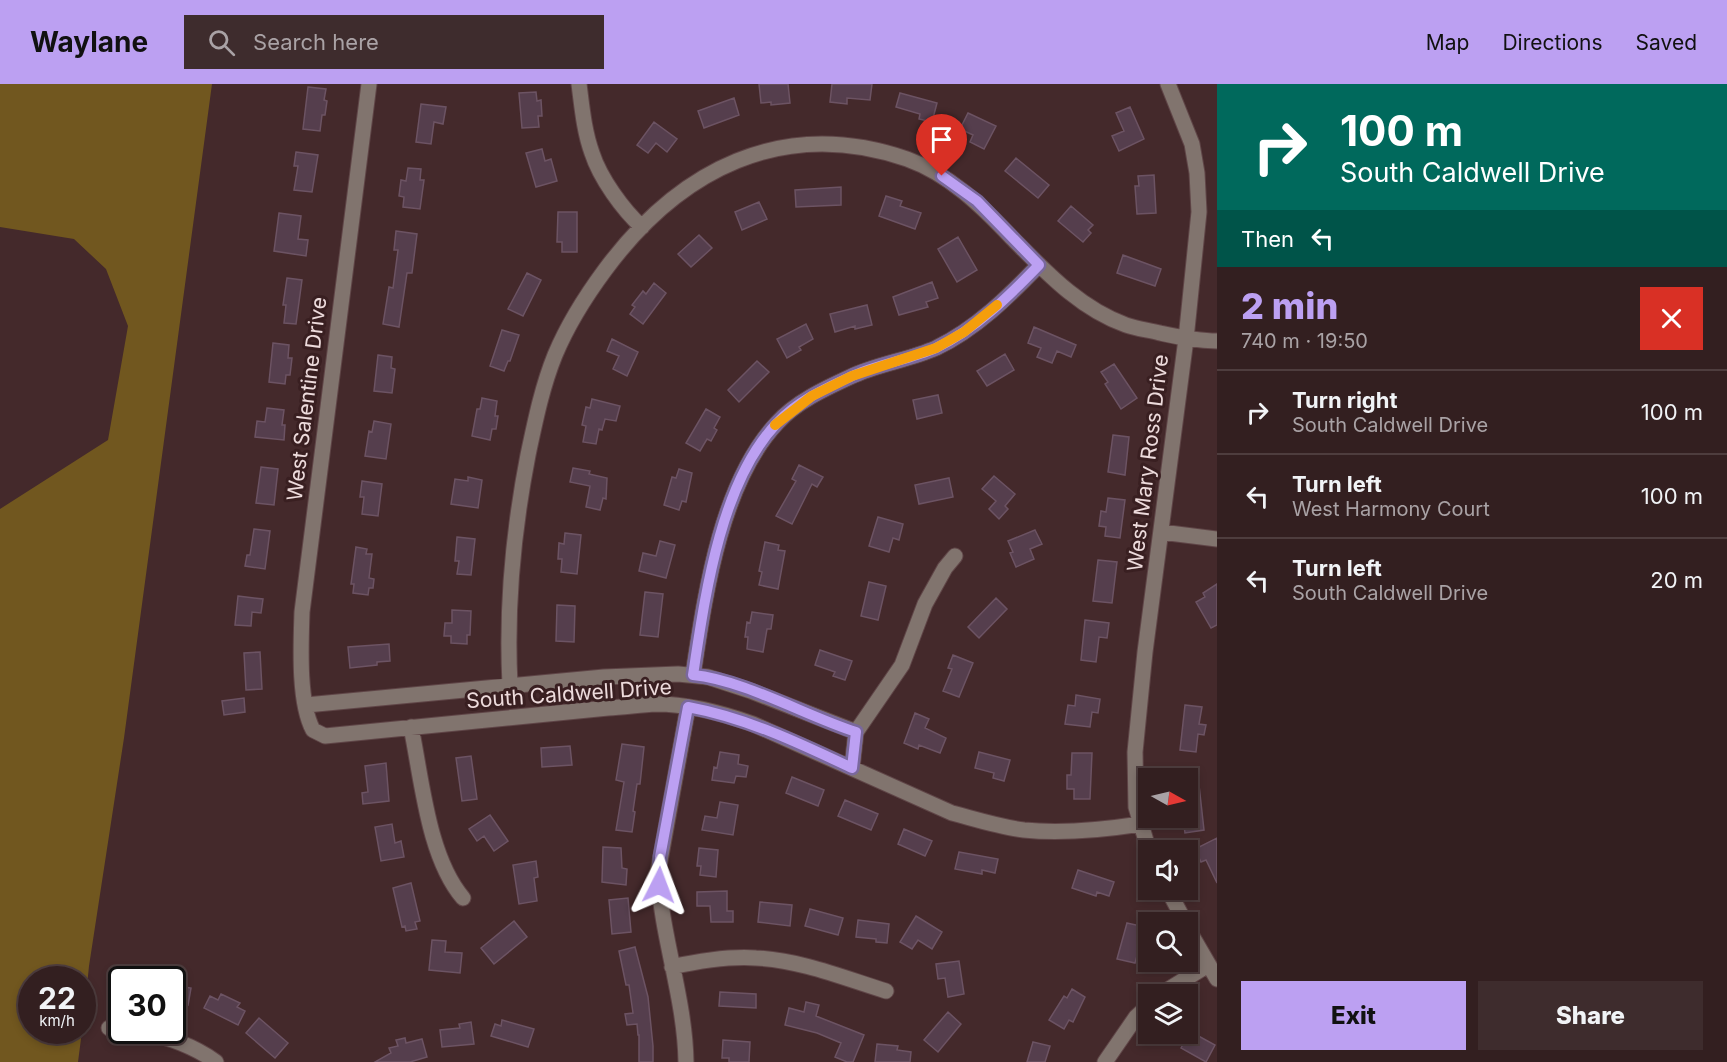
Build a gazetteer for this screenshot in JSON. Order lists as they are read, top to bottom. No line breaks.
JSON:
{"streets":{"street":["West Salentine Drive","West Mary Ross Drive","South Caldwell Drive"]},"crossings":[["West Salentine Drive","South Caldwell Drive"]],"north":"right","page":{"header":"Waylane","search":"Search here","nav":["Map","Directions","Saved"],"turn":["100 m","South Caldwell Drive"],"then":"Then","heading":["2 min","740 m · 19:50"],"list":[{"name":"Turn right","note":"South Caldwell Drive","value":"100 m"},{"name":"Turn left","note":"West Harmony Court","value":"100 m"},{"name":"Turn left","note":"South Caldwell Drive","value":"20 m"}],"speed":"22 km/h","limit":"30","buttons":["Exit","Share"]}}
